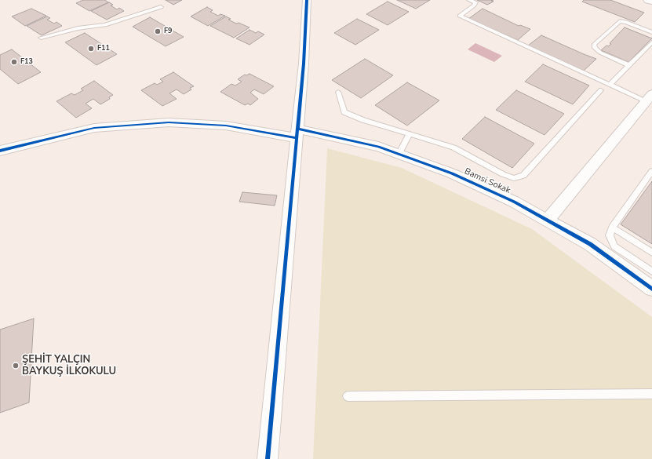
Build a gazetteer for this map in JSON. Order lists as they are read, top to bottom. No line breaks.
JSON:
{"streets":{"street":["Bamsi Sokak"]},"places":["F9","F11","F13","ŞEHİT YALÇIN BAYKUŞ İLKOKULU"]}
